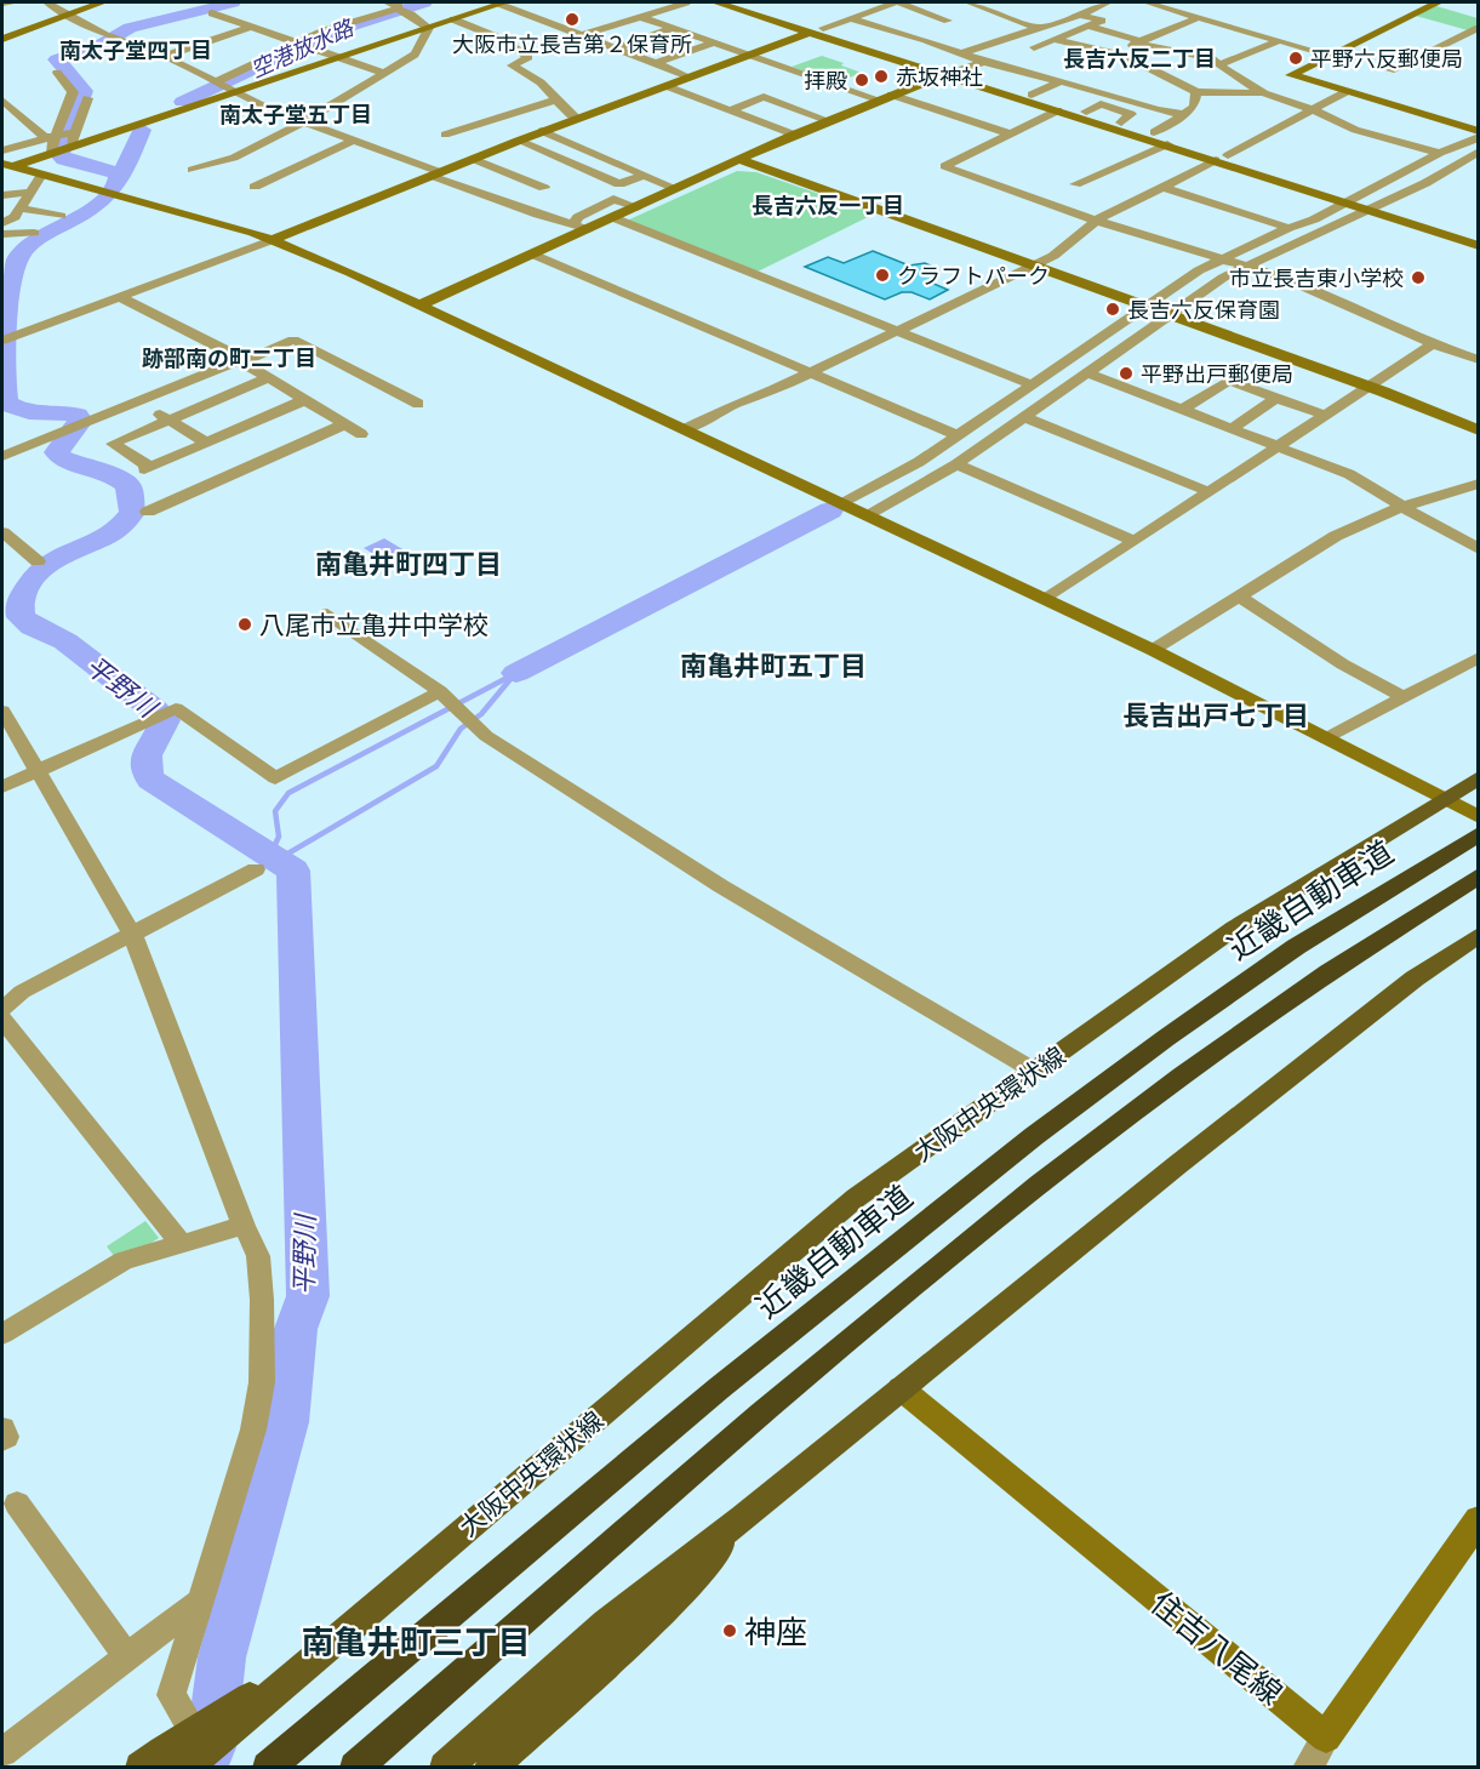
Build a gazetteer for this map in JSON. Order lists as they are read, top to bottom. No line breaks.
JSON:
{"streets":{"highway":["近畿自動車道"],"main road":["大阪中央環状線"],"street":["住吉八尾線"]},"districts":["南太子堂四丁目","長吉六反二丁目","南太子堂五丁目","長吉六反一丁目","跡部南の町二丁目","南亀井町四丁目","南亀井町五丁目","長吉出戸七丁目","南亀井町三丁目"],"water":["空港放水路","平野川"],"places":["大阪市立長吉第２保育所","平野六反郵便局","赤坂神社","拝殿","クラフトパーク","市立長吉東小学校","長吉六反保育園","平野出戸郵便局","八尾市立亀井中学校","神座"]}
